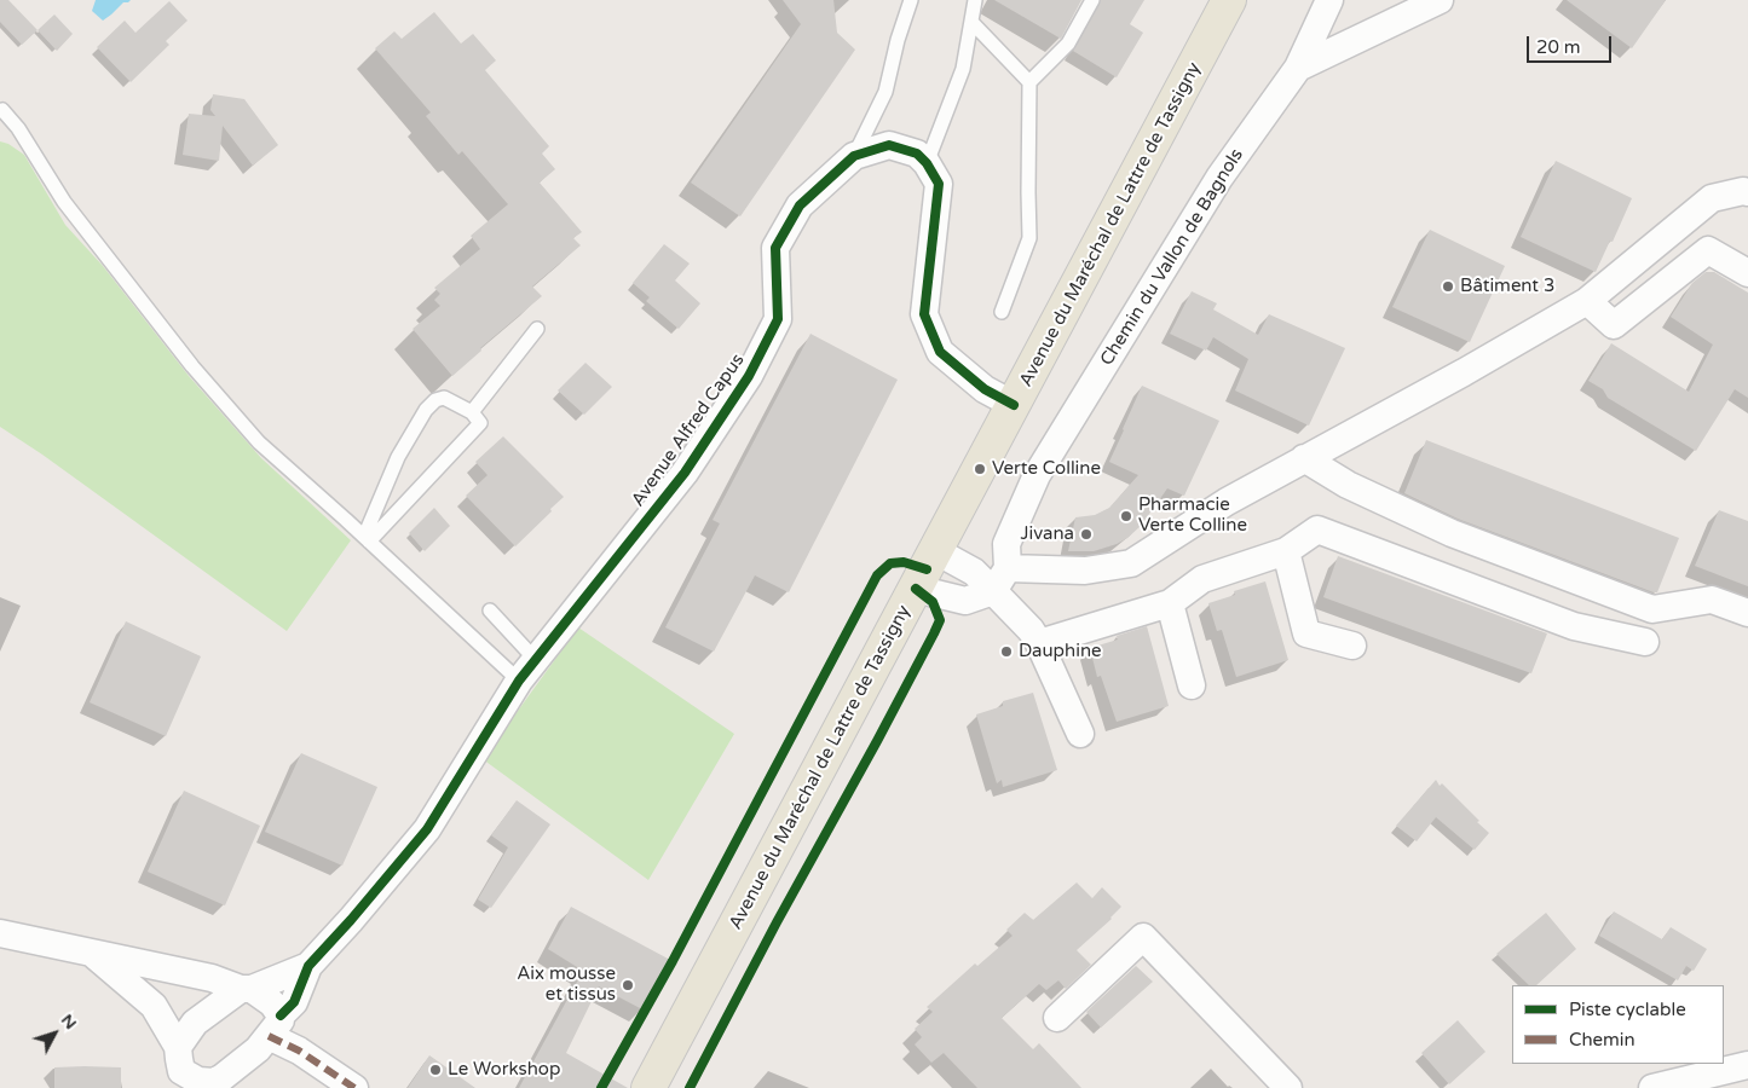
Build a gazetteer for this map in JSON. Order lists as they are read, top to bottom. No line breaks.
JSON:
{"streets":{"main road":["Avenue du Maréchal de Lattre de Tassigny"],"street":["Chemin du Vallon de Bagnols","Avenue Alfred Capus"]},"places":["Bâtiment 3","Verte Colline","Pharmacie Verte Colline","Jivana","Dauphine","Aix mousse et tissus","Le Workshop"],"legend":["Piste cyclable","Chemin"],"scale_bar":"20 m","north":"top right"}
